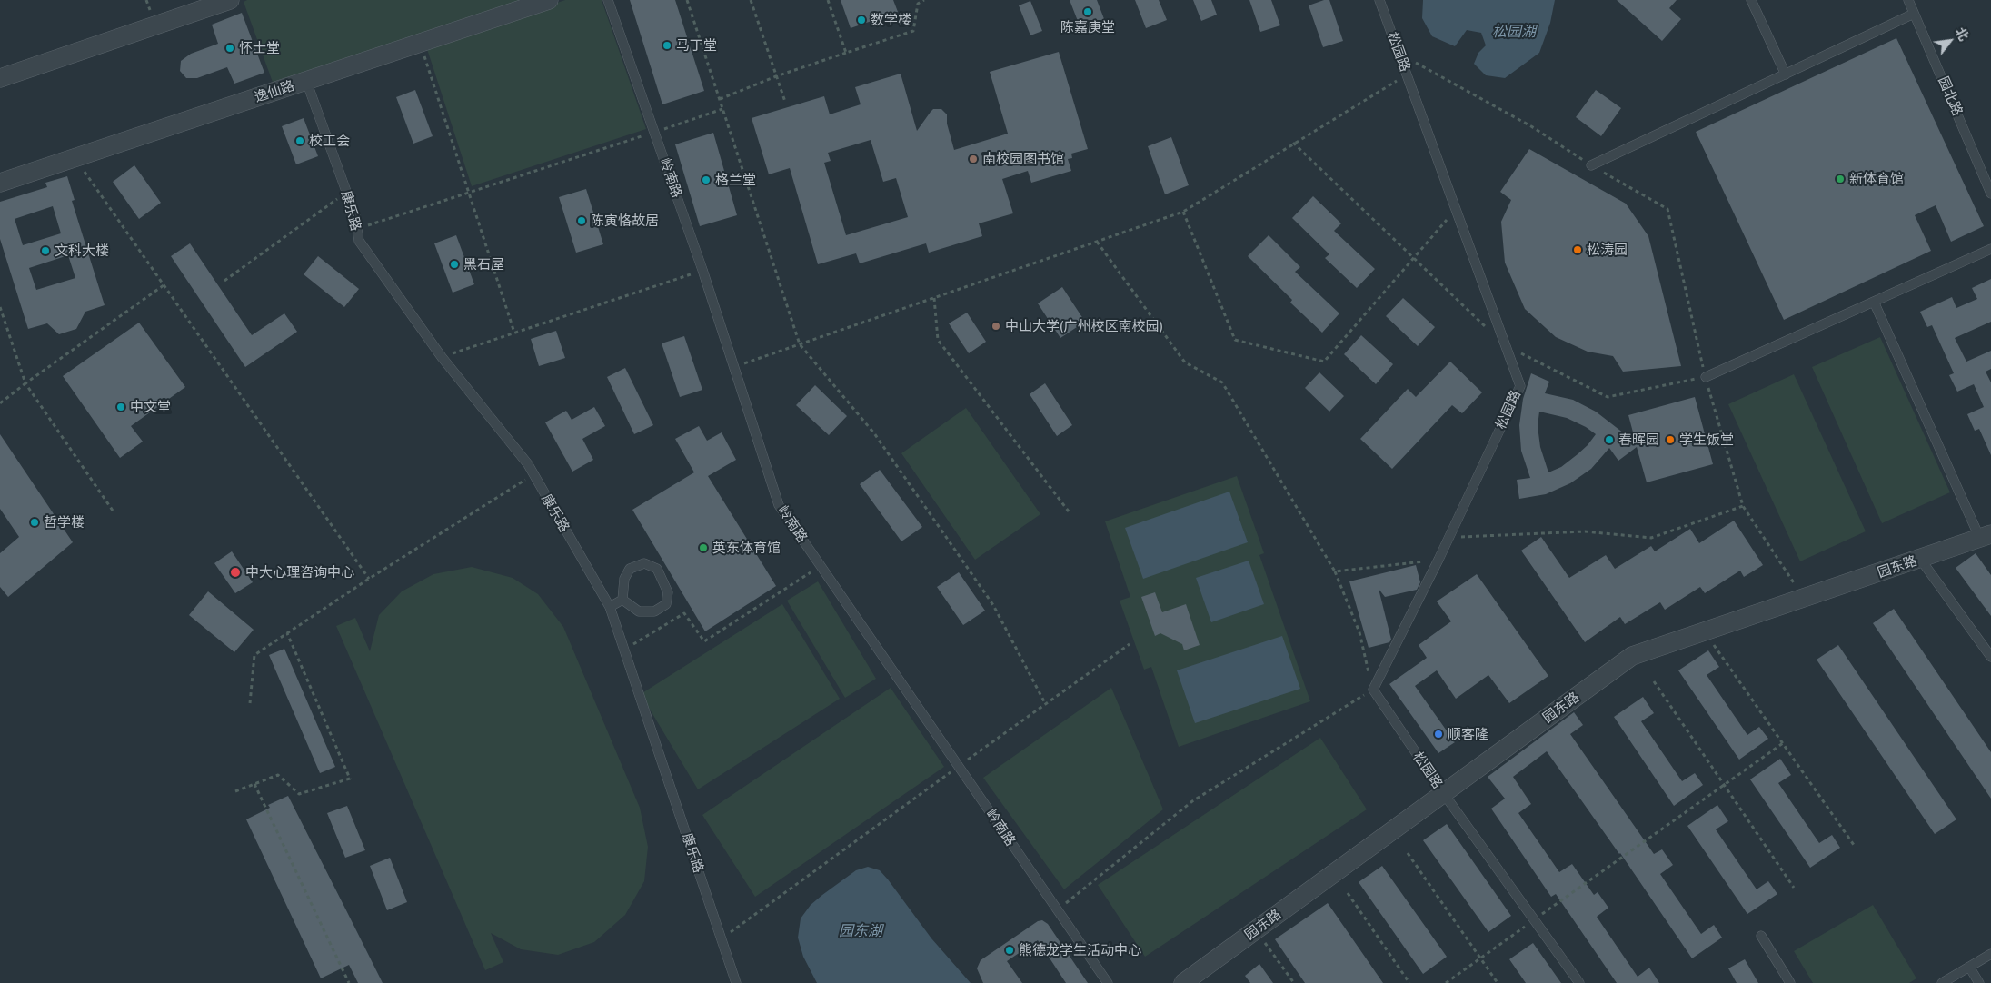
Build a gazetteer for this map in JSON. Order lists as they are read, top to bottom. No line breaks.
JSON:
{"streets":{"street":["逸仙路","园东路"],"lane":["松园路","园北路","岭南路","康乐路"]},"crossings":[["松园路","园东路"],["逸仙路","康乐路"]],"water":["松园湖","园东湖"],"places":["陈嘉庚堂","数学楼","马丁堂","怀士堂","校工会","南校园图书馆","新体育馆","格兰堂","陈寅恪故居","松涛园","文科大楼","黑石屋","中山大学(广州校区南校园)","中文堂","春晖园","学生饭堂","哲学楼","英东体育馆","中大心理咨询中心","顺客隆","熊德龙学生活动中心"],"north":"top right"}
